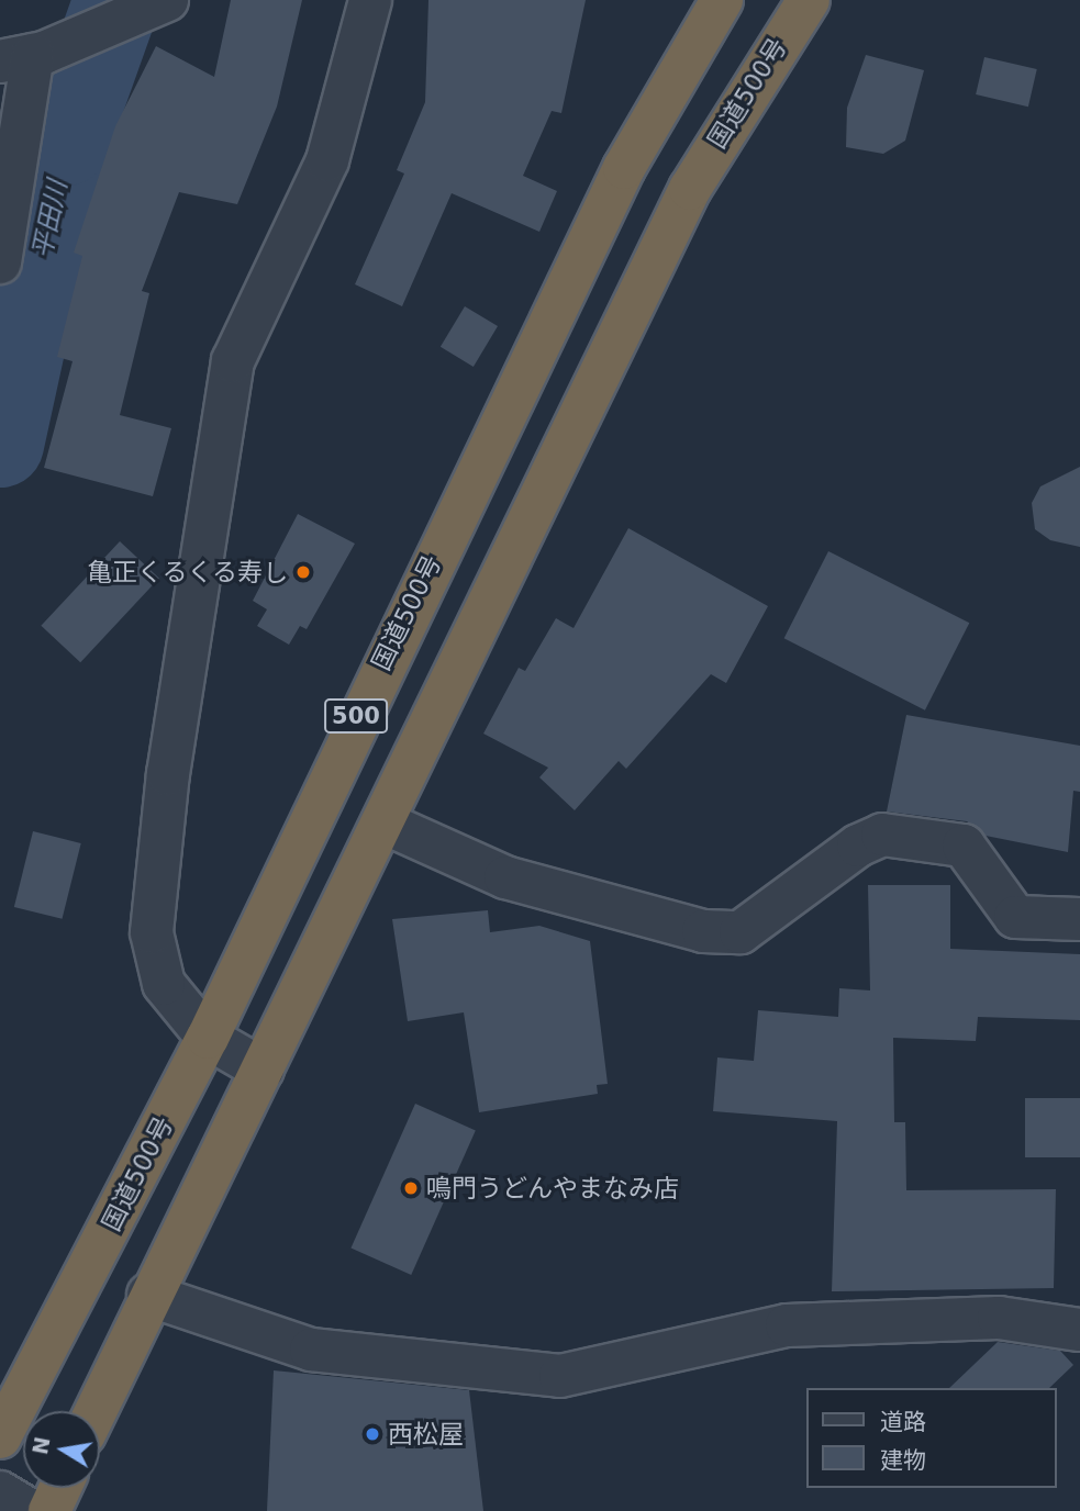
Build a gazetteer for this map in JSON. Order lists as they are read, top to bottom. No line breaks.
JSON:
{"streets":{"highway":["国道500号","500"]},"water":["平田川"],"places":["亀正くるくる寿し","鳴門うどんやまなみ店","西松屋"],"legend":["道路","建物"],"north":"left"}
